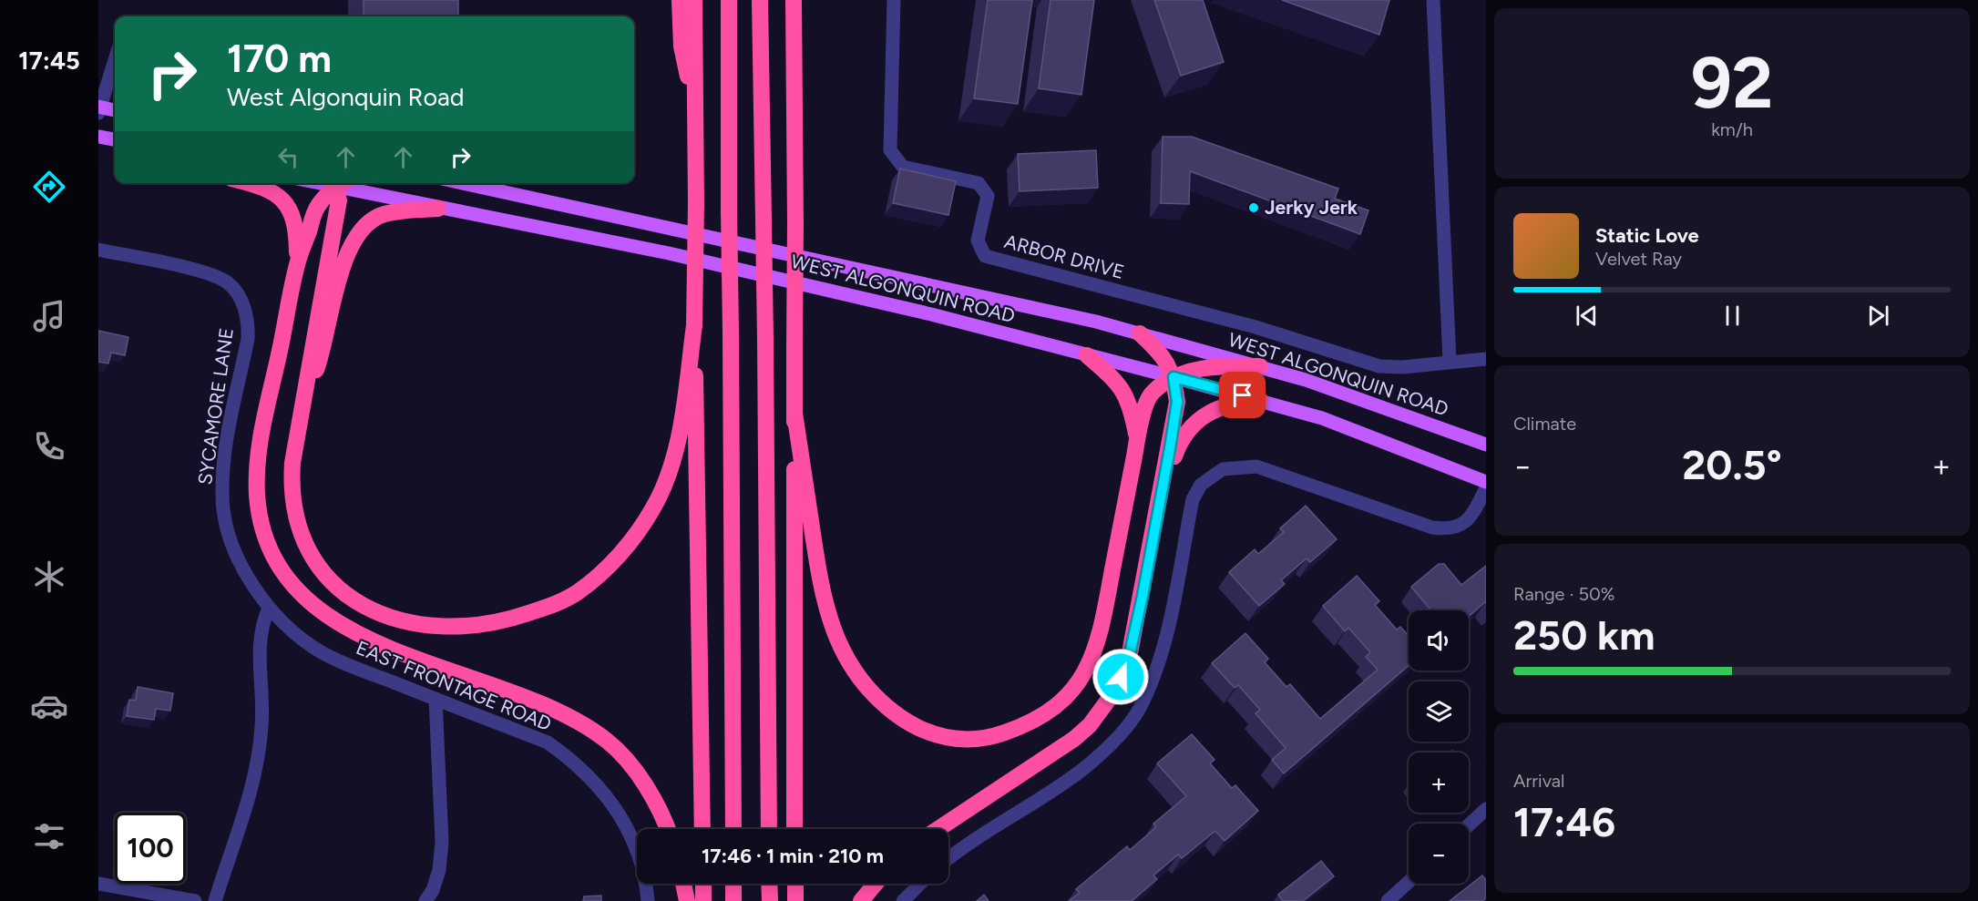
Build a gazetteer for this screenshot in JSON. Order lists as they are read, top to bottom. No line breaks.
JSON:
{"streets":{"main road":["WEST ALGONQUIN ROAD"],"street":["ARBOR DRIVE","SYCAMORE LANE","EAST FRONTAGE ROAD"]},"crossings":[["SYCAMORE LANE","EAST FRONTAGE ROAD"]],"places":["Jerky Jerk"],"page":{"tabs":"17:45","tile":[["92","km/h"],"Climate",["Range · 50%","250 km"],["Arrival","17:46"]],"turn":["170 m","West Algonquin Road"],"song":["Static Love","Velvet Ray"],"heat":["−","20.5°","+"],"map_buttons":["+","−"],"limit":"100","trip":"17:46 · 1 min · 210 m"}}
